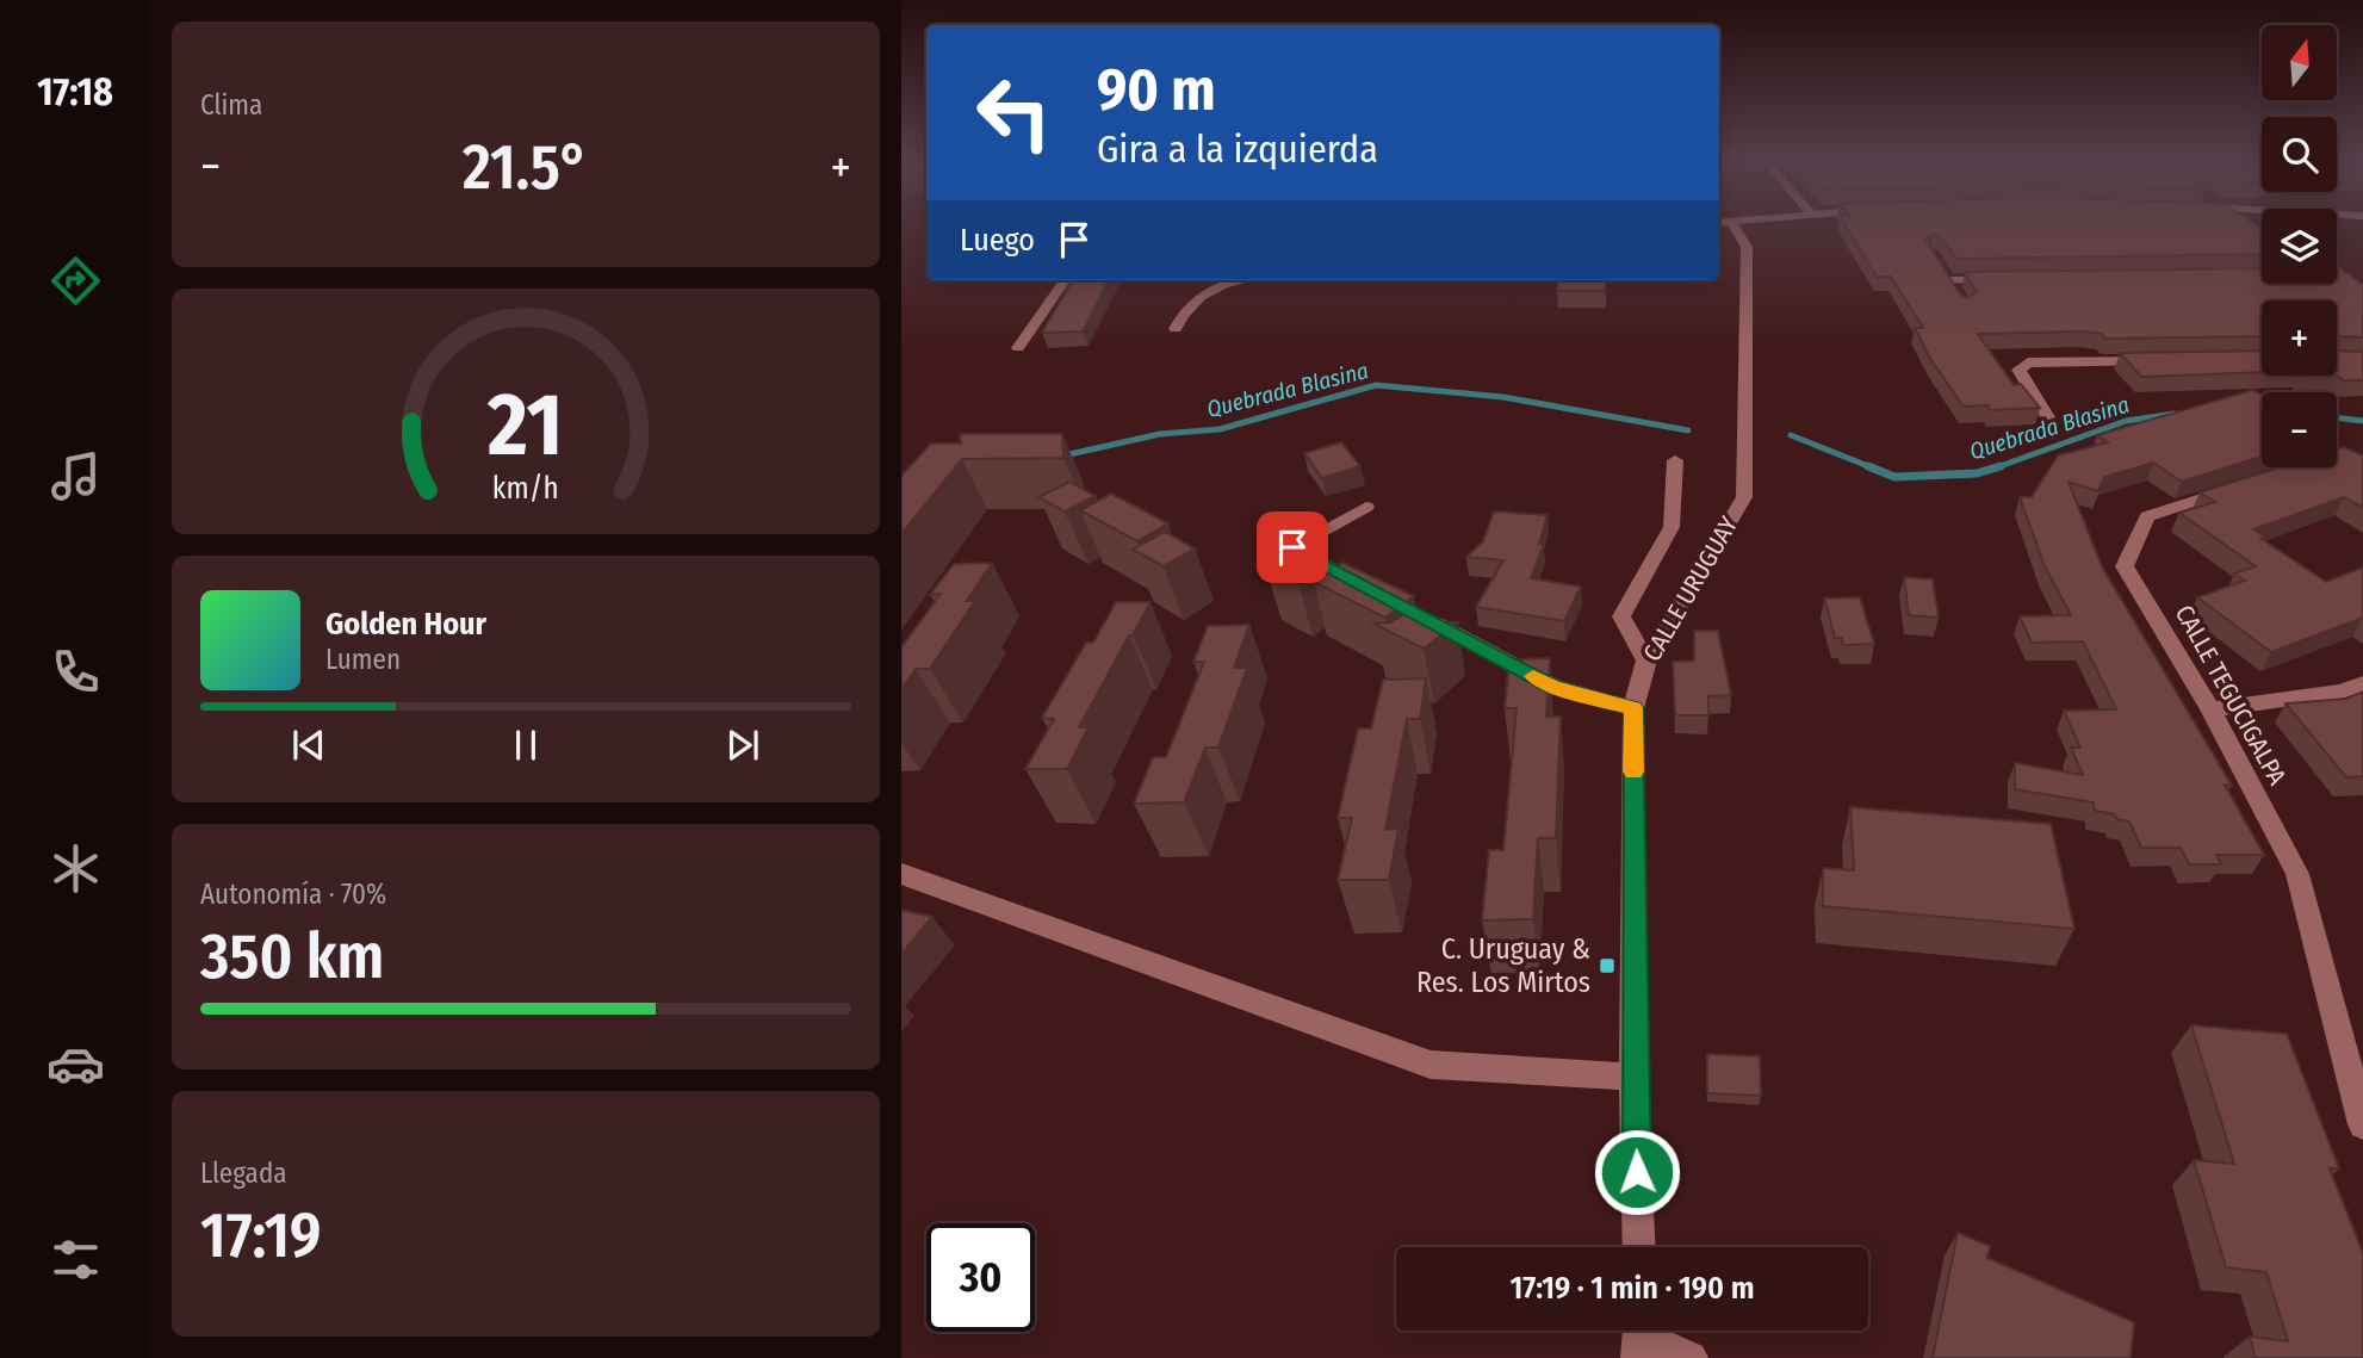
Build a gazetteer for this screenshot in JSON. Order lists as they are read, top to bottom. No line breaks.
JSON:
{"streets":{"street":["CALLE URUGUAY","CALLE TEGUCIGALPA"]},"water":["Quebrada Blasina"],"places":{"transit":["C. Uruguay & Res. Los Mirtos"]},"north":"top","page":{"tabs":"17:18","tile":["Clima",["Autonomía · 70%","350 km"],["Llegada","17:19"]],"map_buttons":["+","−"],"turn":["90 m","Gira a la izquierda"],"heat":["−","21.5°","+"],"then":"Luego","song":["Golden Hour","Lumen"],"limit":"30","trip":"17:19 · 1 min · 190 m","gauge":["21","km/h"]}}
